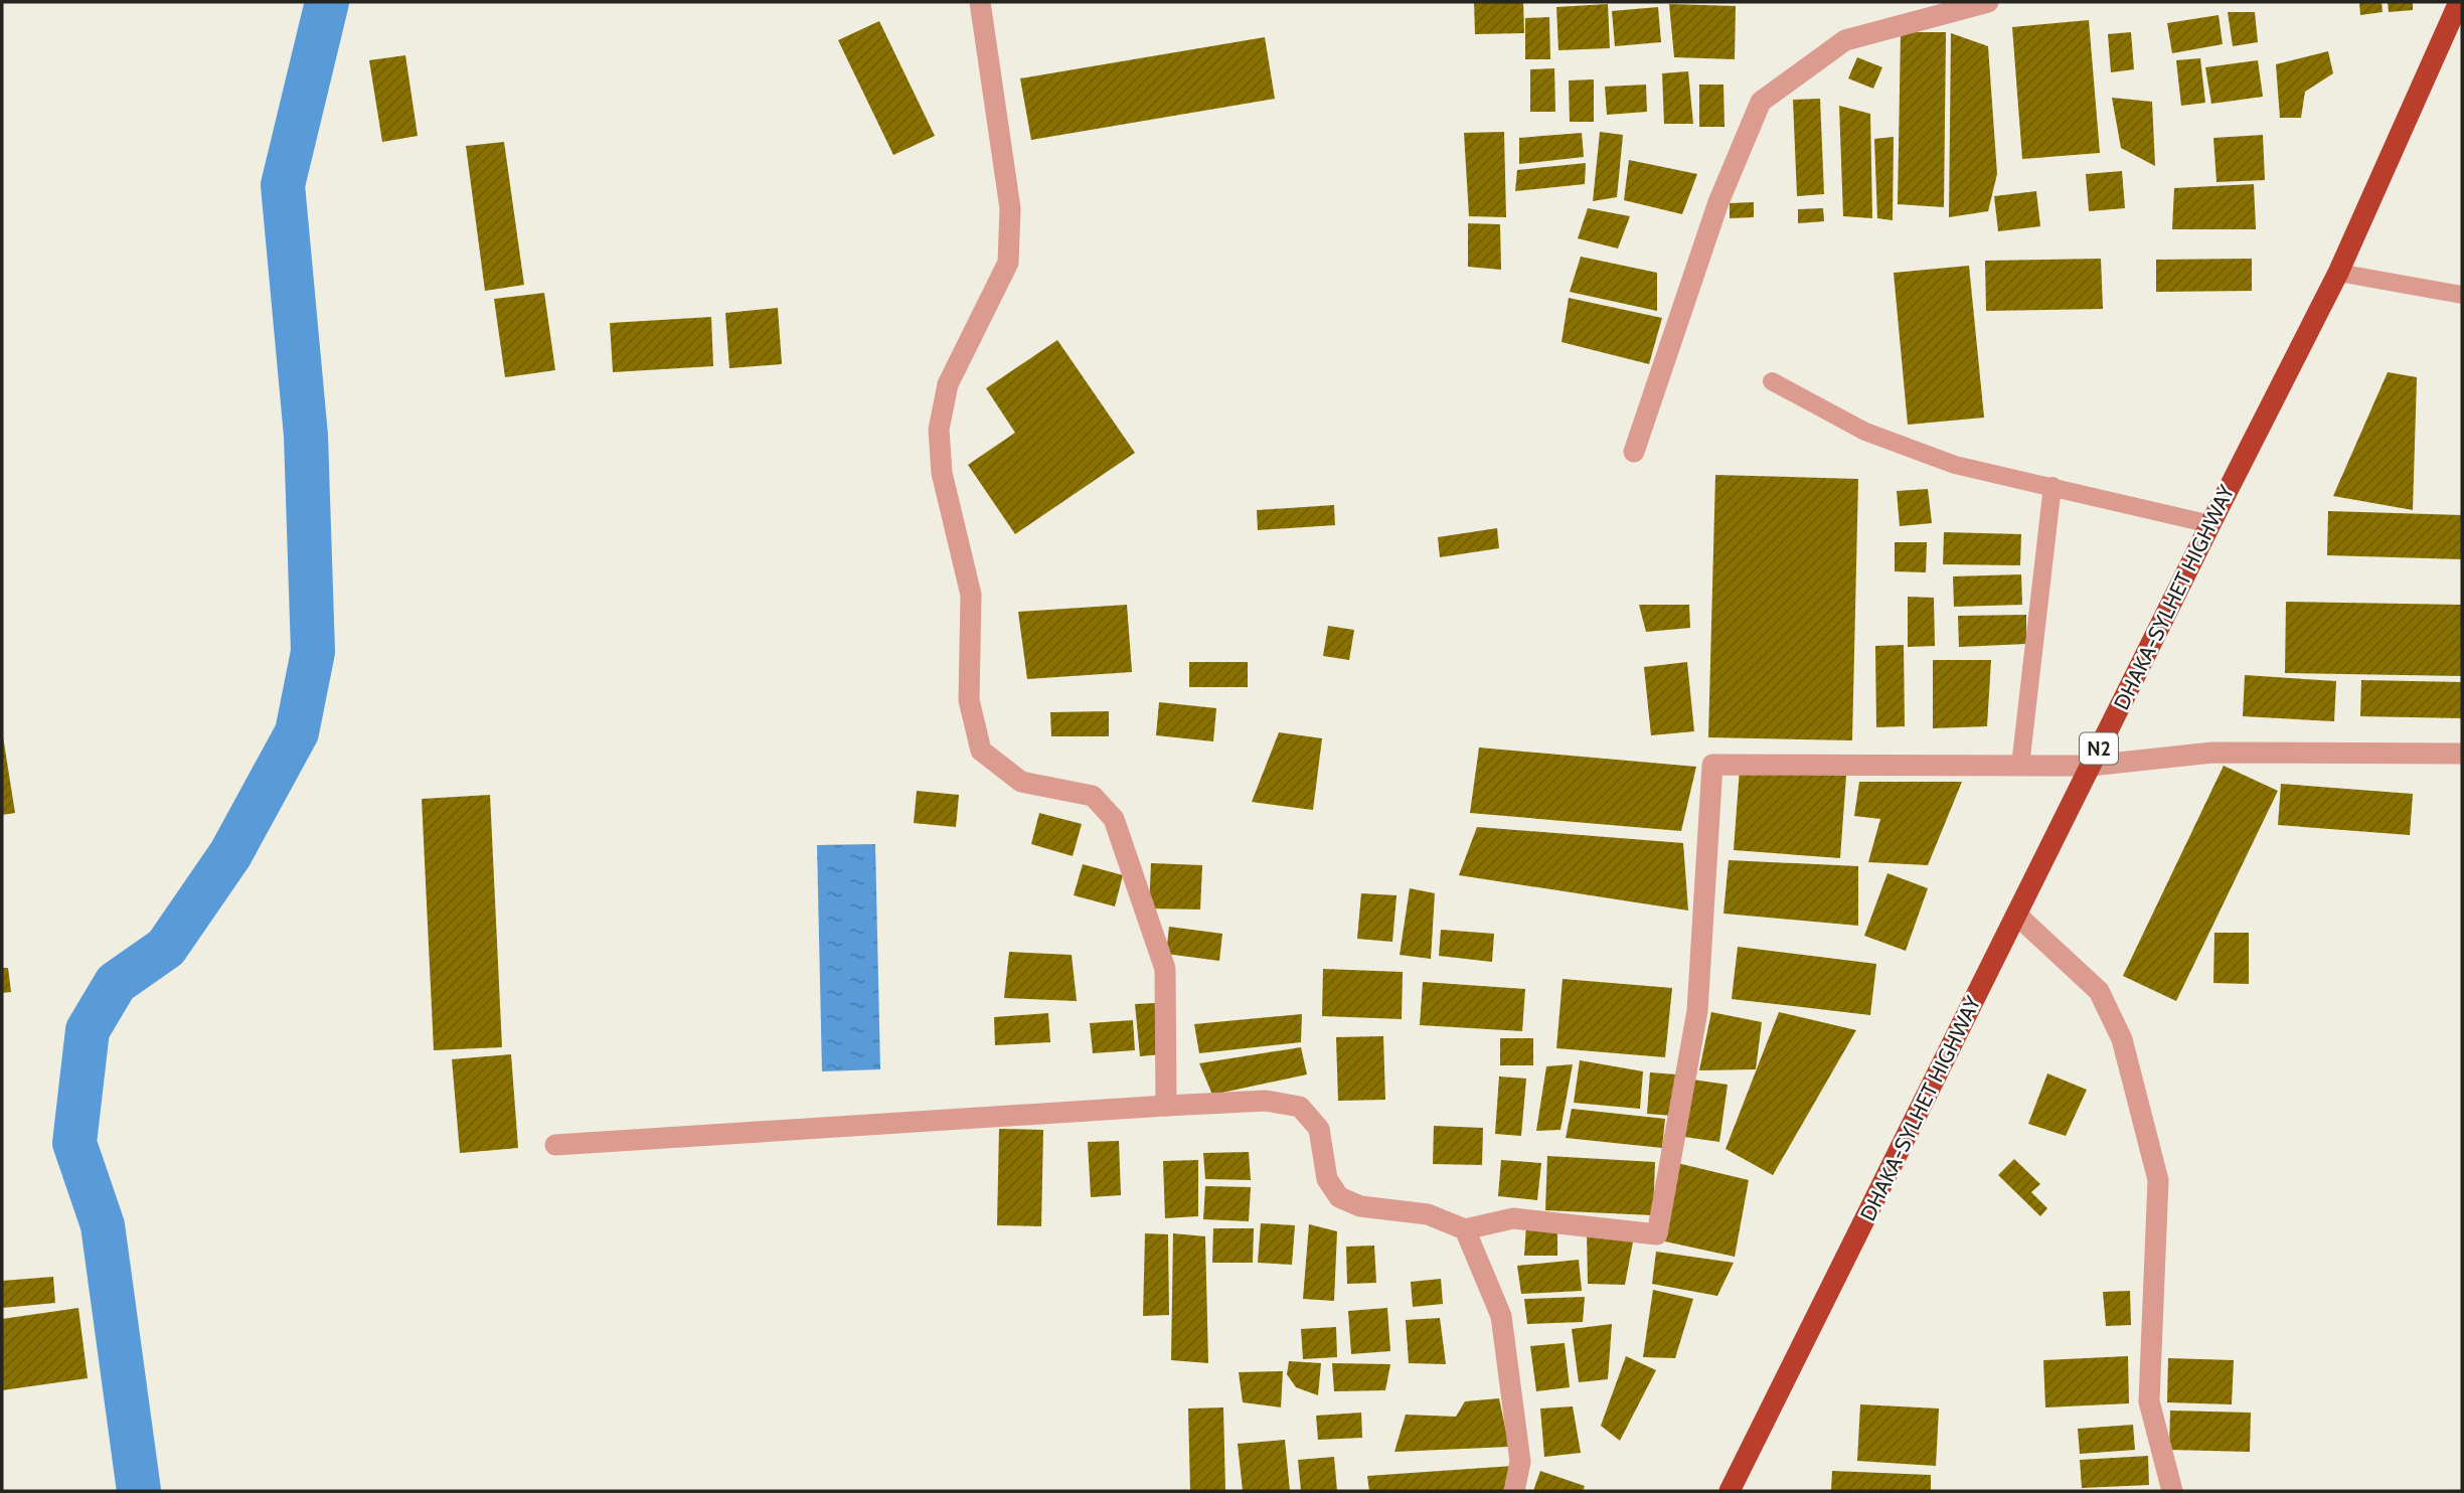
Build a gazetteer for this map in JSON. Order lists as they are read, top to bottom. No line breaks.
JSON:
{"streets":{"highway":["DHAKA-SYLHET HIGHWAY","N2"]}}
